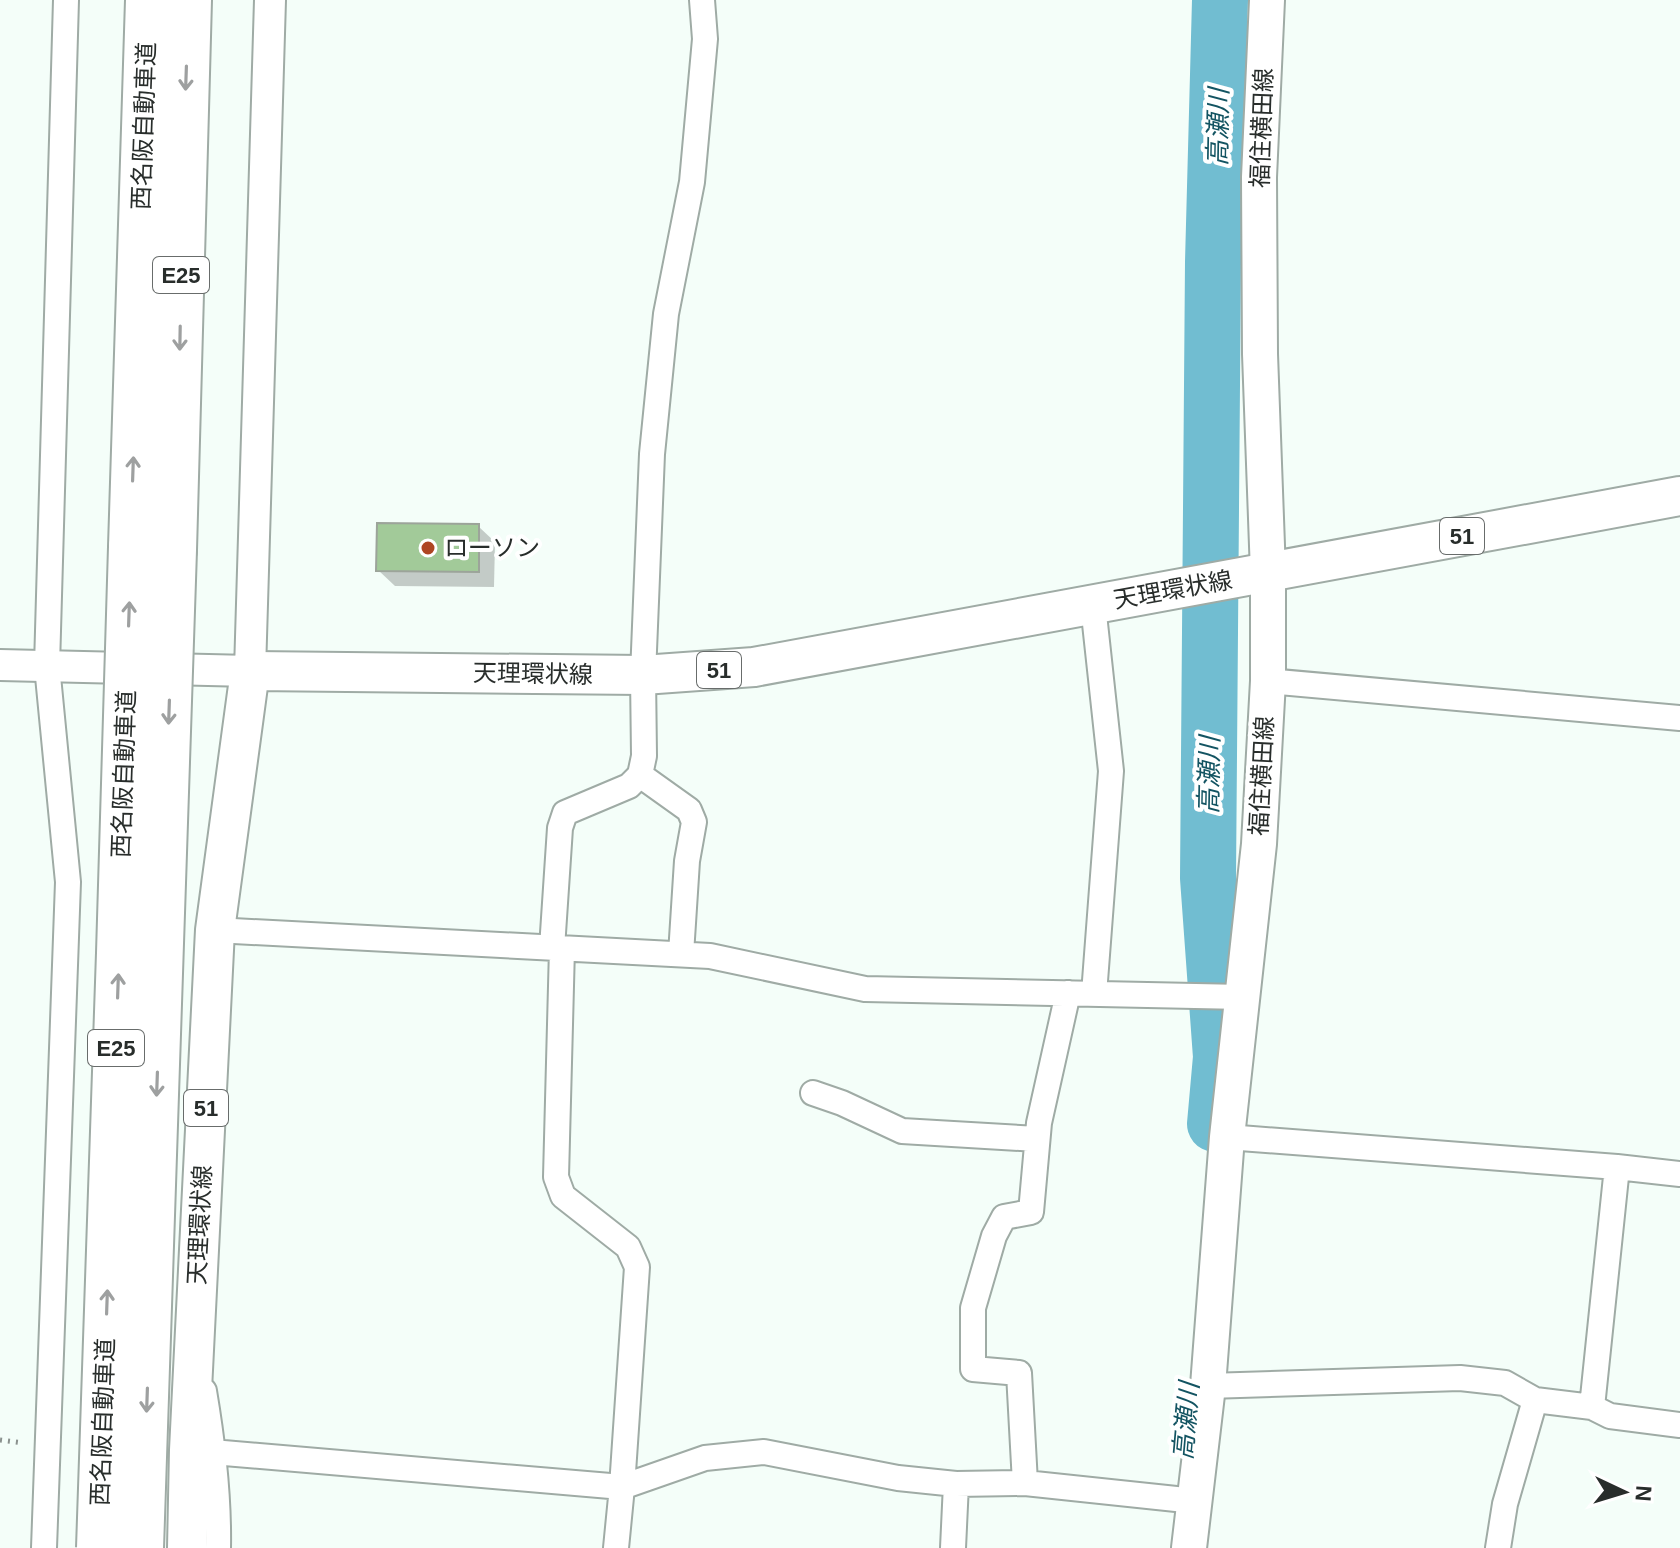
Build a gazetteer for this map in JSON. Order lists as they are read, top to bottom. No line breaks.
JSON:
{"streets":{"highway":["西名阪自動車道","E25"],"main road":["福住横田線","51","天理環状線"]},"crossings":[["福住横田線","天理環状線"]],"water":["高瀬川"],"places":["ローソン"],"north":"right"}
